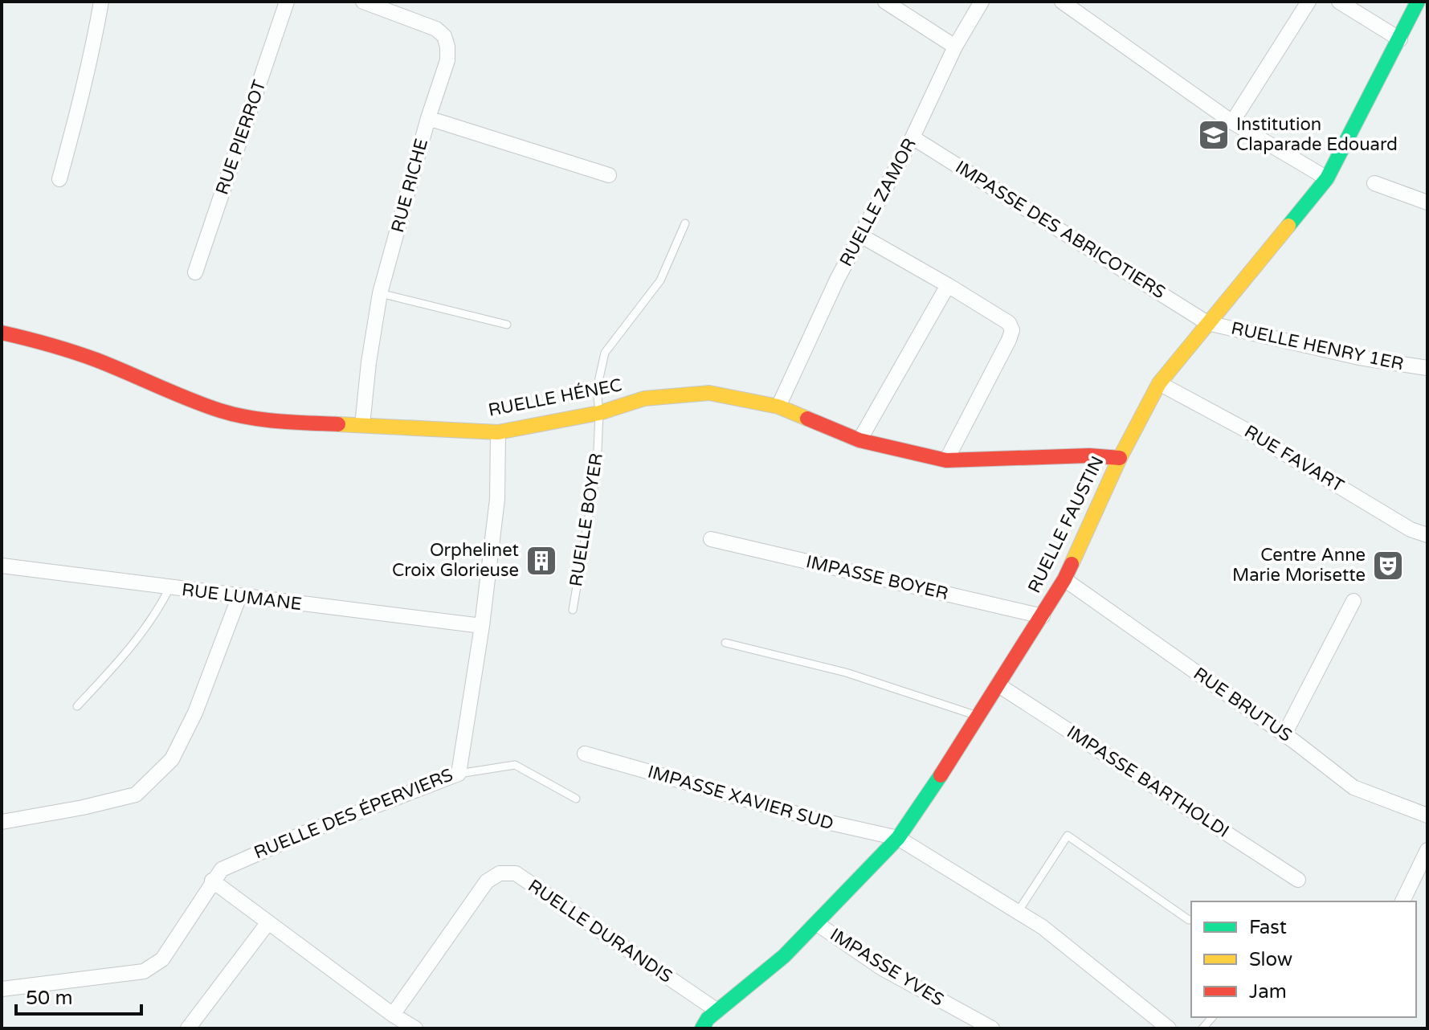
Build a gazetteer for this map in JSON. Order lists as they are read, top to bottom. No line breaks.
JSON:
{"streets":{"street":["RUE PIERROT","RUE RICHE","RUELLE ZAMOR","IMPASSE DES ABRICOTIERS","RUELLE HENRY 1ER","RUELLE HÉNEC","RUE FAVART","RUELLE FAUSTIN","IMPASSE BOYER","RUE LUMANE","RUE BRUTUS","IMPASSE BARTHOLDI","IMPASSE XAVIER SUD","RUELLE DES ÉPERVIERS","RUELLE DURANDIS","IMPASSE YVES"],"lane":["RUELLE BOYER"]},"crossings":[["RUE RICHE","RUELLE HÉNEC"],["RUELLE ZAMOR","IMPASSE DES ABRICOTIERS"],["RUELLE ZAMOR","RUELLE HÉNEC"],["IMPASSE DES ABRICOTIERS","RUELLE HENRY 1ER"],["IMPASSE DES ABRICOTIERS","RUELLE FAUSTIN"],["RUELLE HENRY 1ER","RUELLE FAUSTIN"],["RUELLE HÉNEC","RUELLE BOYER"],["RUELLE HÉNEC","RUELLE FAUSTIN"],["RUELLE HÉNEC","RUELLE DES ÉPERVIERS"],["RUE FAVART","RUELLE FAUSTIN"],["RUELLE FAUSTIN","IMPASSE BOYER"],["RUELLE FAUSTIN","RUE BRUTUS"],["RUELLE FAUSTIN","IMPASSE BARTHOLDI"],["RUELLE FAUSTIN","IMPASSE XAVIER SUD"],["RUELLE FAUSTIN","RUELLE DURANDIS"],["RUELLE FAUSTIN","IMPASSE YVES"],["RUE LUMANE","RUELLE DES ÉPERVIERS"]],"places":{"school or university":["Institution Claparade Edouard"],"building":["Orphelinet Croix Glorieuse"],"theatre":["Centre Anne Marie Morisette"]},"legend":["Fast","Slow","Jam"],"scale_bar":"50 m"}
